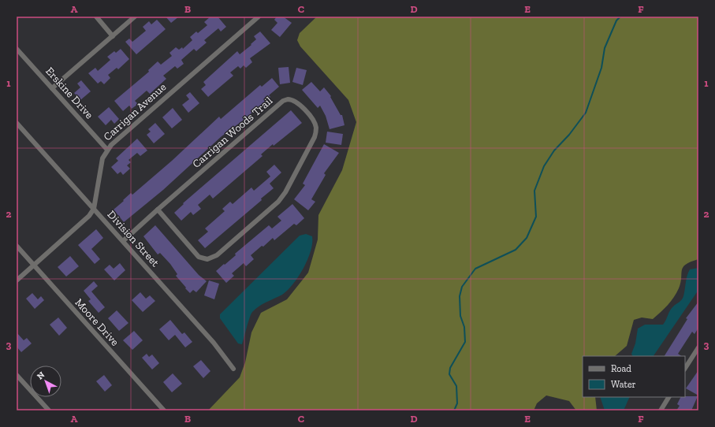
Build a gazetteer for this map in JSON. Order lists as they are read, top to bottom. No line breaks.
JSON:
{"streets":{"street":["Erskine Drive","Carrigan Avenue","Carrigan Woods Trail","Division Street","Moore Drive"]},"crossings":[["Erskine Drive","Carrigan Avenue"],["Carrigan Avenue","Division Street"],["Carrigan Woods Trail","Division Street"]],"legend":["Road","Water"],"north":"top left","grid":{"columns":["A","B","C","D","E","F"],"rows":["1","2","3"]}}
